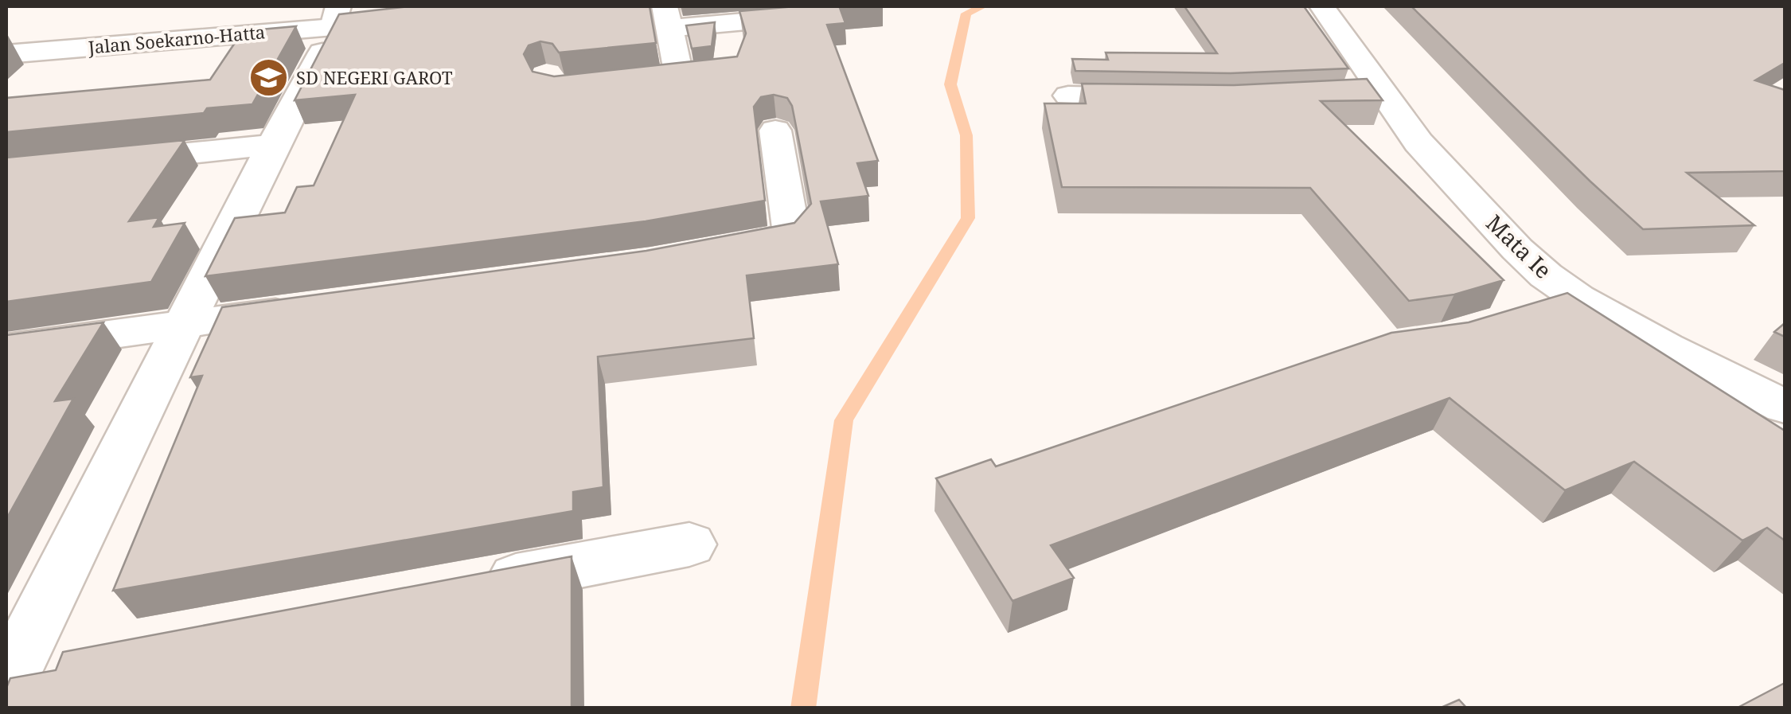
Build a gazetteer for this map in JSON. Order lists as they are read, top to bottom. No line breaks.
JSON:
{"streets":{"main road":["Jalan Soekarno-Hatta","Mata Ie"]},"places":{"school or university":["SD NEGERI GAROT"]}}
